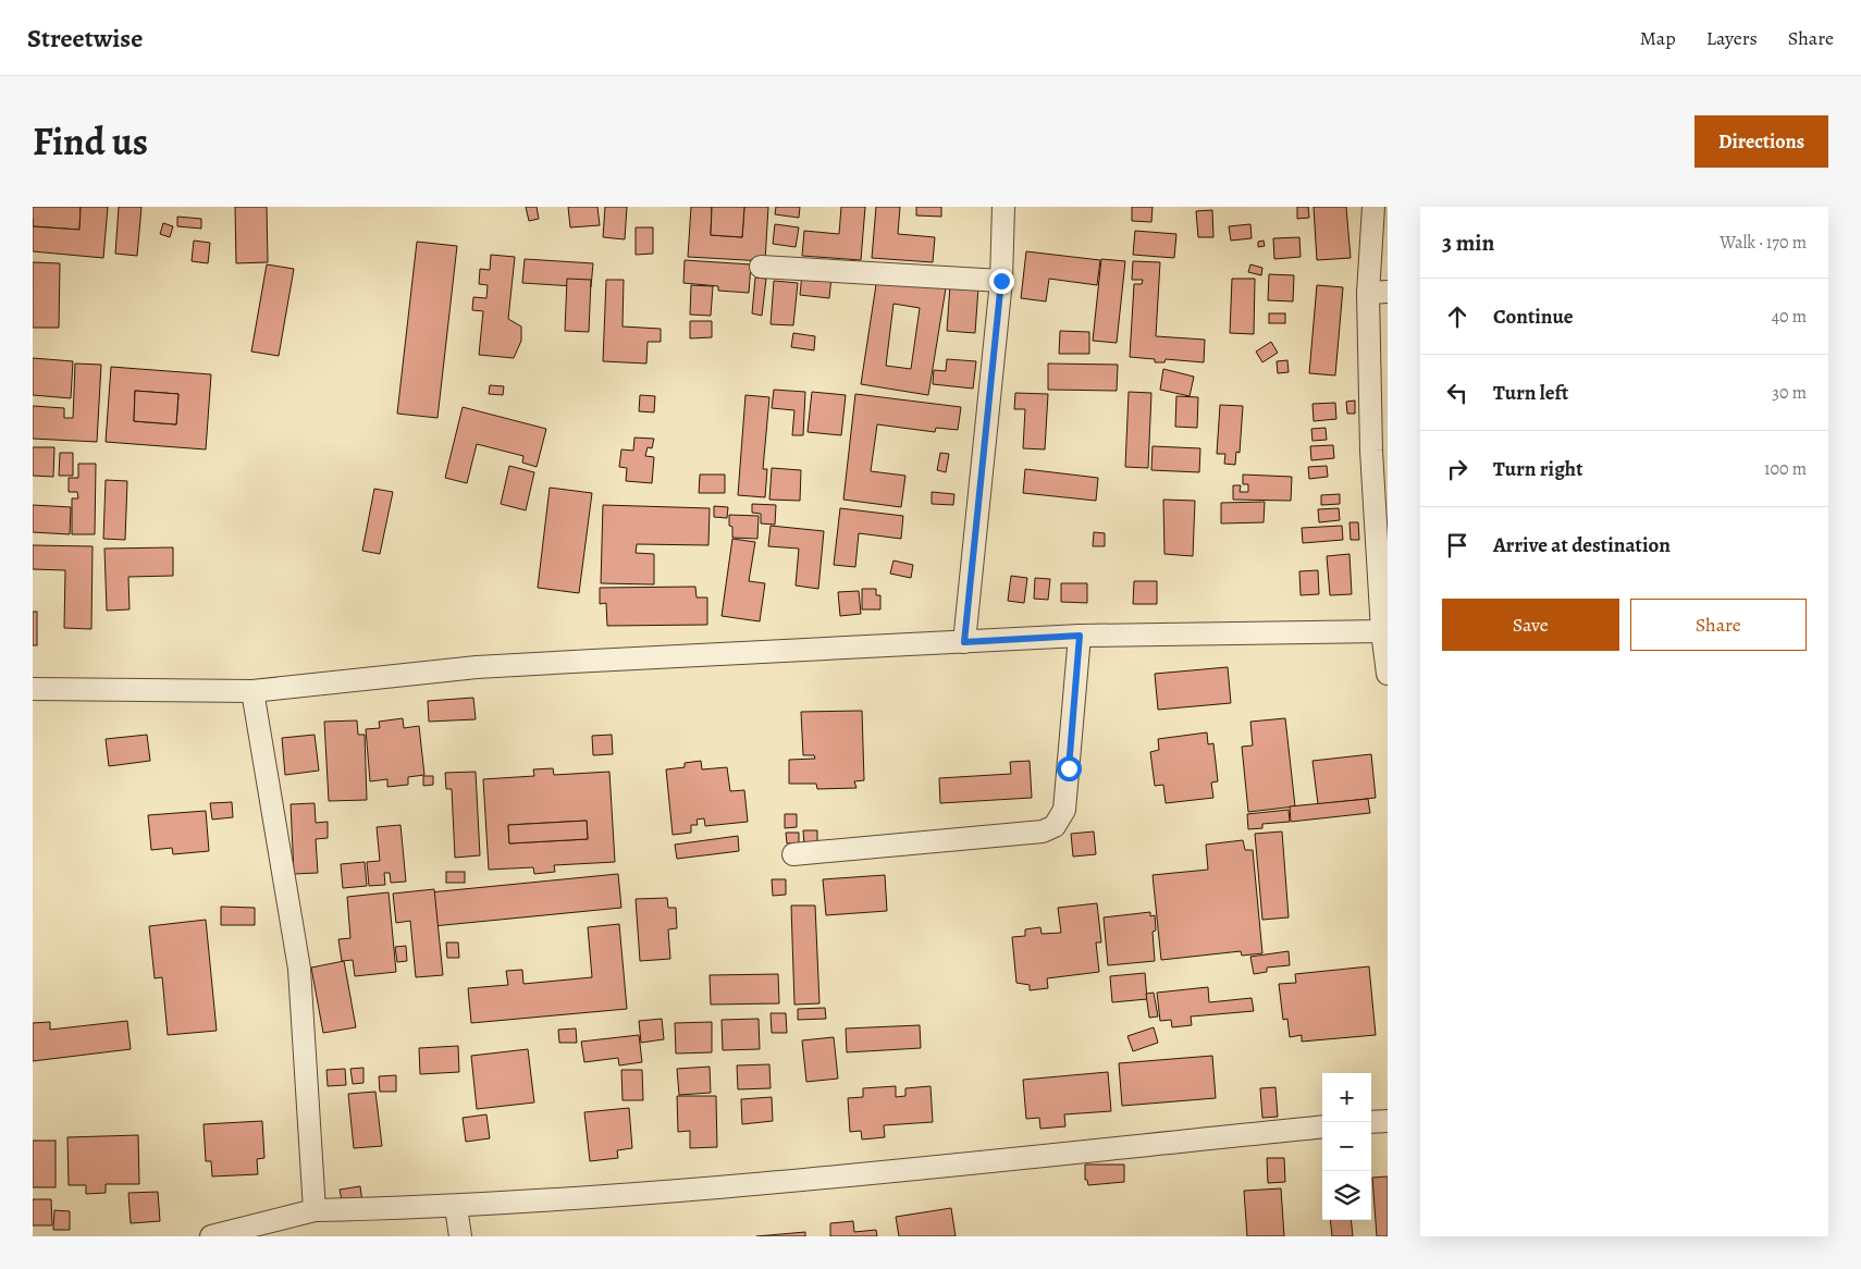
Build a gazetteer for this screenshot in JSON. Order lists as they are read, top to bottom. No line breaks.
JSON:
{"page":{"header":"Streetwise","nav":["Map","Layers","Share"],"title":"Find us","buttons":["Directions",["Save","Share"]],"heading":["3 min","Walk · 170 m"],"list":[["Continue","40 m"],["Turn left","30 m"],["Turn right","100 m"],"Arrive at destination"],"map_buttons":["+","−"]}}
